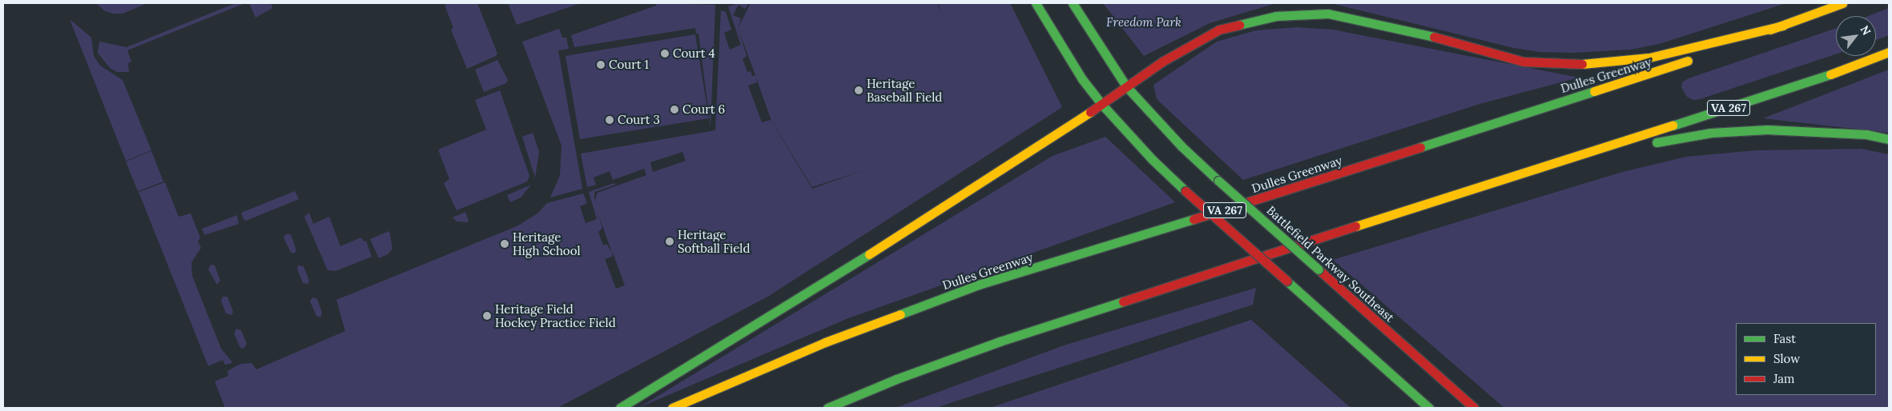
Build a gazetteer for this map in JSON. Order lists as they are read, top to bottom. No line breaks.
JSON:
{"streets":{"main road":["Dulles Greenway","VA 267","Battlefield Parkway Southeast"]},"parks":["Freedom Park"],"places":["Court 4","Court 1","Heritage Baseball Field","Court 6","Court 3","Heritage Softball Field","Heritage High School","Heritage Field Hockey Practice Field"],"legend":["Fast","Slow","Jam"],"north":"top right"}
